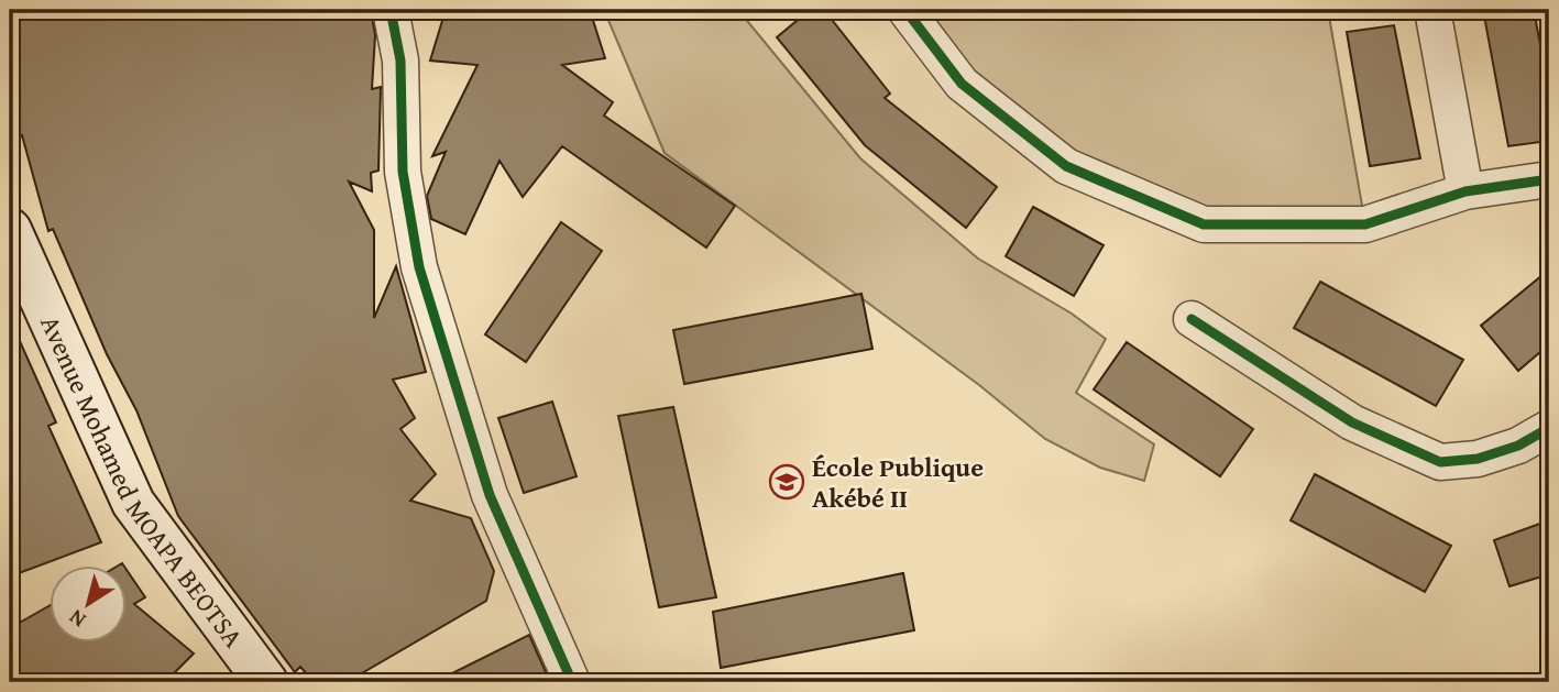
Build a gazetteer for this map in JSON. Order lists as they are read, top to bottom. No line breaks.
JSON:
{"streets":{"main road":["Avenue Mohamed MOAPA BEOTSA"]},"places":{"school or university":["École Publique Akébé II"]},"north":"bottom left"}
